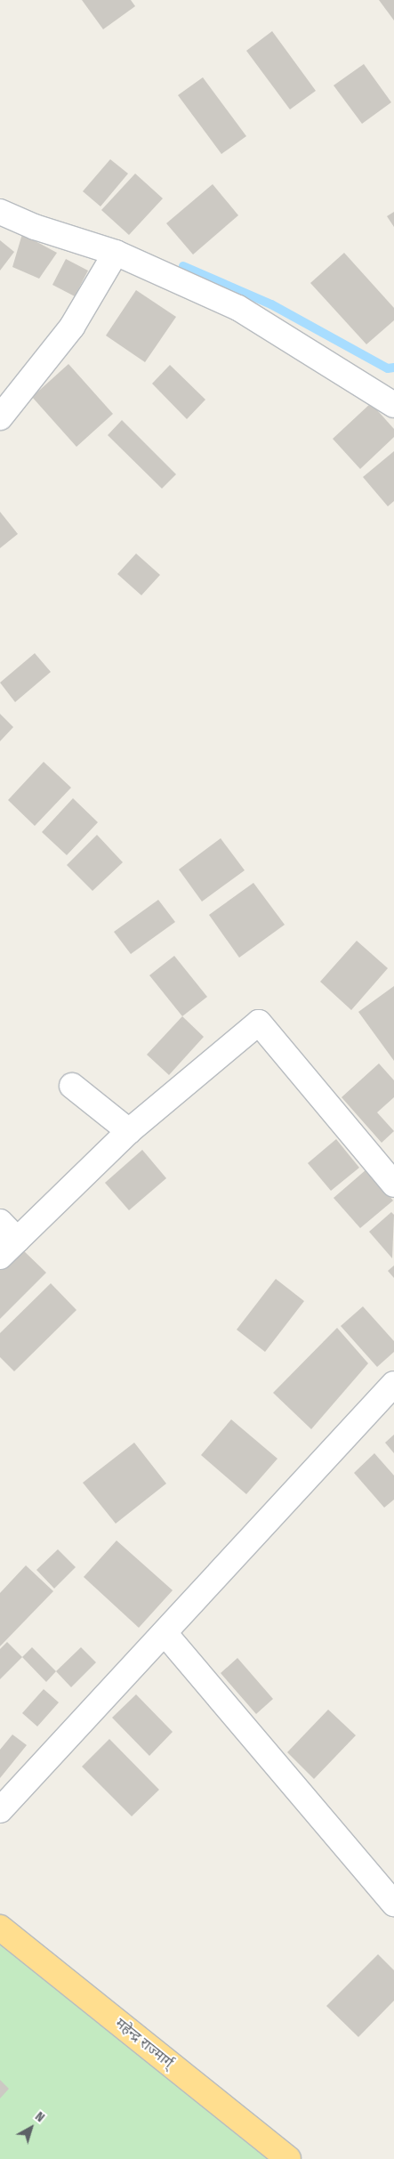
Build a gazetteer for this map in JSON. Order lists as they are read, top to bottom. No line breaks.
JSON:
{"streets":{"highway":["महेन्द्र राज्मार्ग्"]},"north":"top right"}
